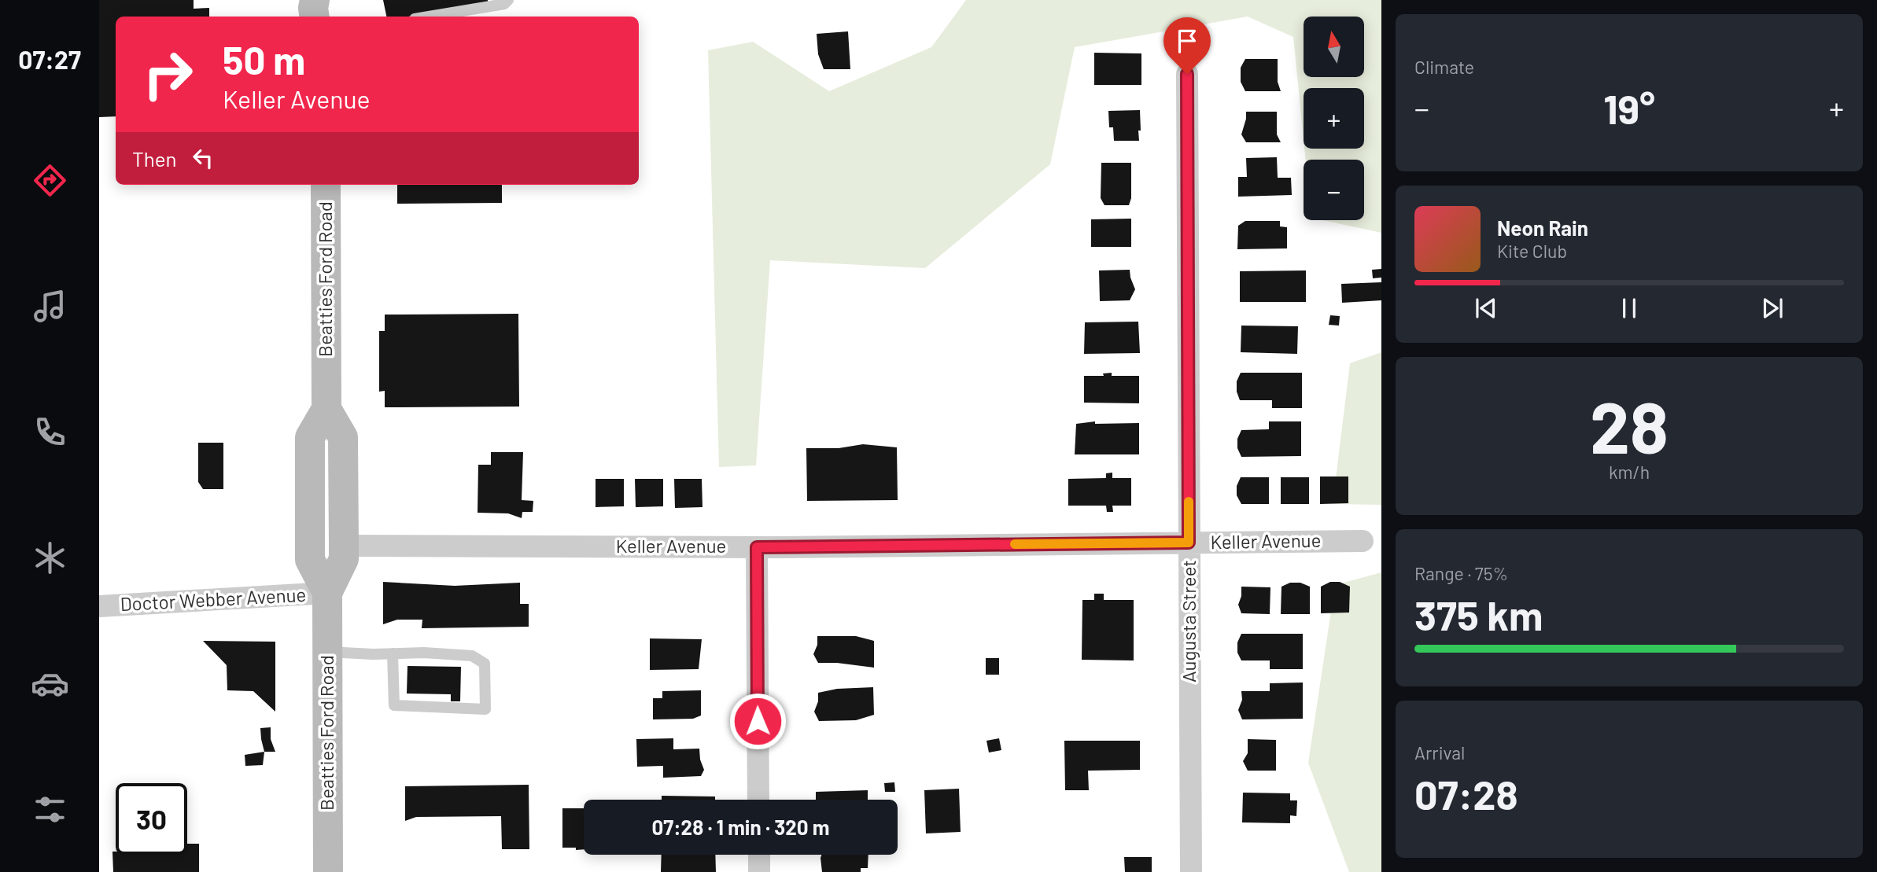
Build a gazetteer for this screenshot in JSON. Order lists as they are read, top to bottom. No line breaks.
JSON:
{"streets":{"main road":["Beatties Ford Road"],"street":["Keller Avenue","Doctor Webber Avenue","Augusta Street"]},"crossings":[["Beatties Ford Road","Keller Avenue"],["Beatties Ford Road","Doctor Webber Avenue"],["Keller Avenue","Augusta Street"]],"north":"top","page":{"tabs":"07:27","tile":["Climate",["28","km/h"],["Range · 75%","375 km"],["Arrival","07:28"]],"map_buttons":["+","−"],"turn":["50 m","Keller Avenue"],"heat":["−","19°","+"],"then":"Then","song":["Neon Rain","Kite Club"],"limit":"30","trip":"07:28 · 1 min · 320 m"}}
